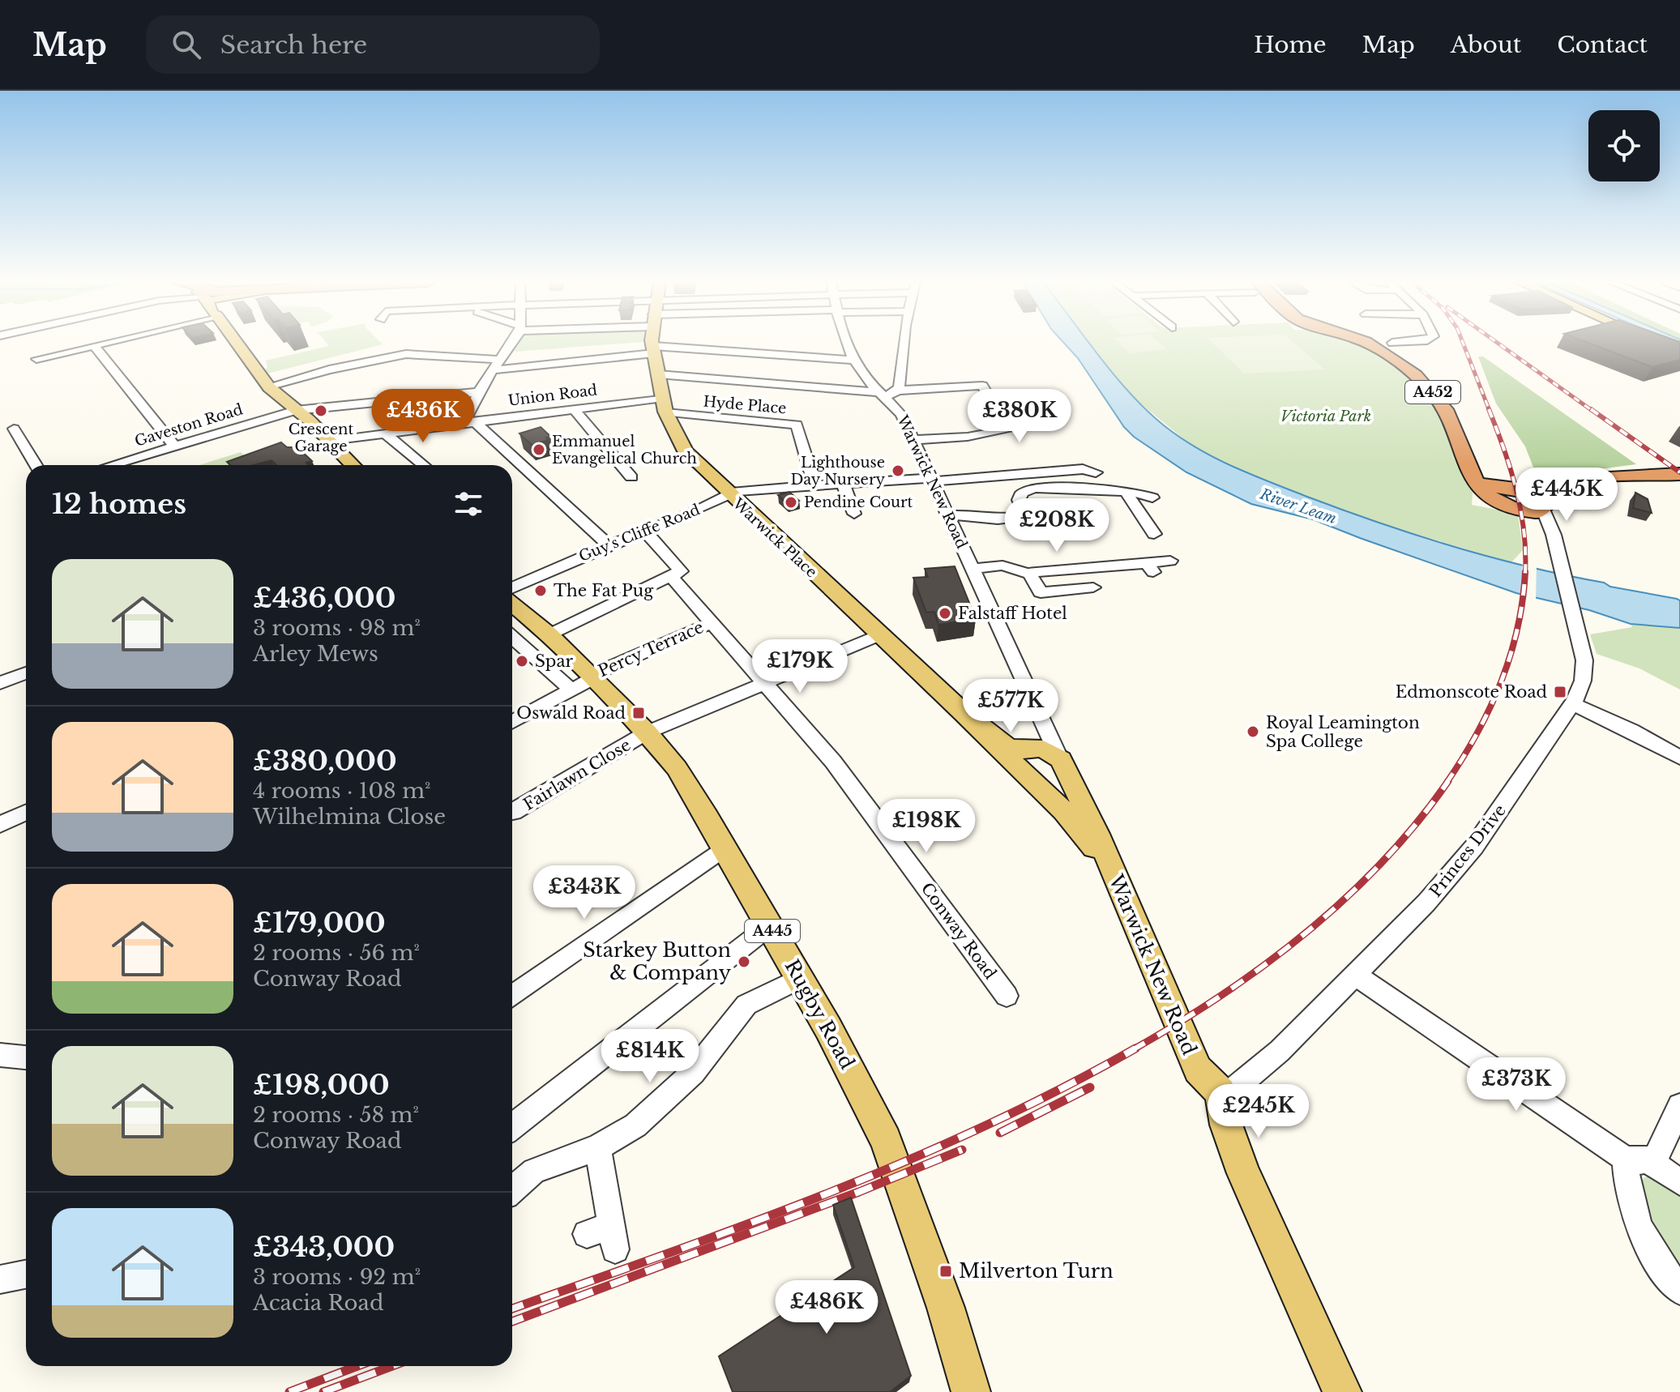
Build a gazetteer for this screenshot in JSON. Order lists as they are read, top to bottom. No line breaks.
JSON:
{"streets":{"highway":["A452"],"main road":["Warwick New Road","Warwick Place","A445","Rugby Road"],"street":["Union Road","Hyde Place","Gaveston Road","Guy's Cliffe Road","Percy Terrace","Fairlawn Close","Princes Drive","Conway Road"]},"crossings":[["A452","Princes Drive"],["Union Road","Hyde Place"],["Union Road","Warwick Place"],["Hyde Place","Guy's Cliffe Road"],["Hyde Place","Warwick Place"],["Warwick New Road","Guy's Cliffe Road"],["Warwick New Road","Warwick Place"],["Warwick New Road","Princes Drive"],["Guy's Cliffe Road","Warwick Place"],["Guy's Cliffe Road","Conway Road"],["Percy Terrace","Conway Road"],["Percy Terrace","Rugby Road"],["Fairlawn Close","Rugby Road"]],"water":["River Leam"],"parks":["Victoria Park"],"places":{"other":["Crescent Garage","Emmanuel Evangelical Church","Lighthouse Day Nursery","Pendine Court","The Fat Pug","Falstaff Hotel","Spar","Royal Leamington Spa College","Starkey Button & Company"],"transit":["Edmonscote Road","Oswald Road","Milverton Turn"]},"page":{"header":"Map","search":"Search here","nav":["Home","Map","About","Contact"],"price":["£436K","£380K","£445K","£208K","£179K","£577K","£198K","£343K","£814K","£373K","£245K","£486K"],"heading":"12 homes","list":[{"name":"£436,000","note":"3 rooms · 98 m² · Arley Mews"},{"name":"£380,000","note":"4 rooms · 108 m² · Wilhelmina Close"},{"name":"£179,000","note":"2 rooms · 56 m² · Conway Road"},{"name":"£198,000","note":"2 rooms · 58 m² · Conway Road"},{"name":"£343,000","note":"3 rooms · 92 m² · Acacia Road"}]}}
